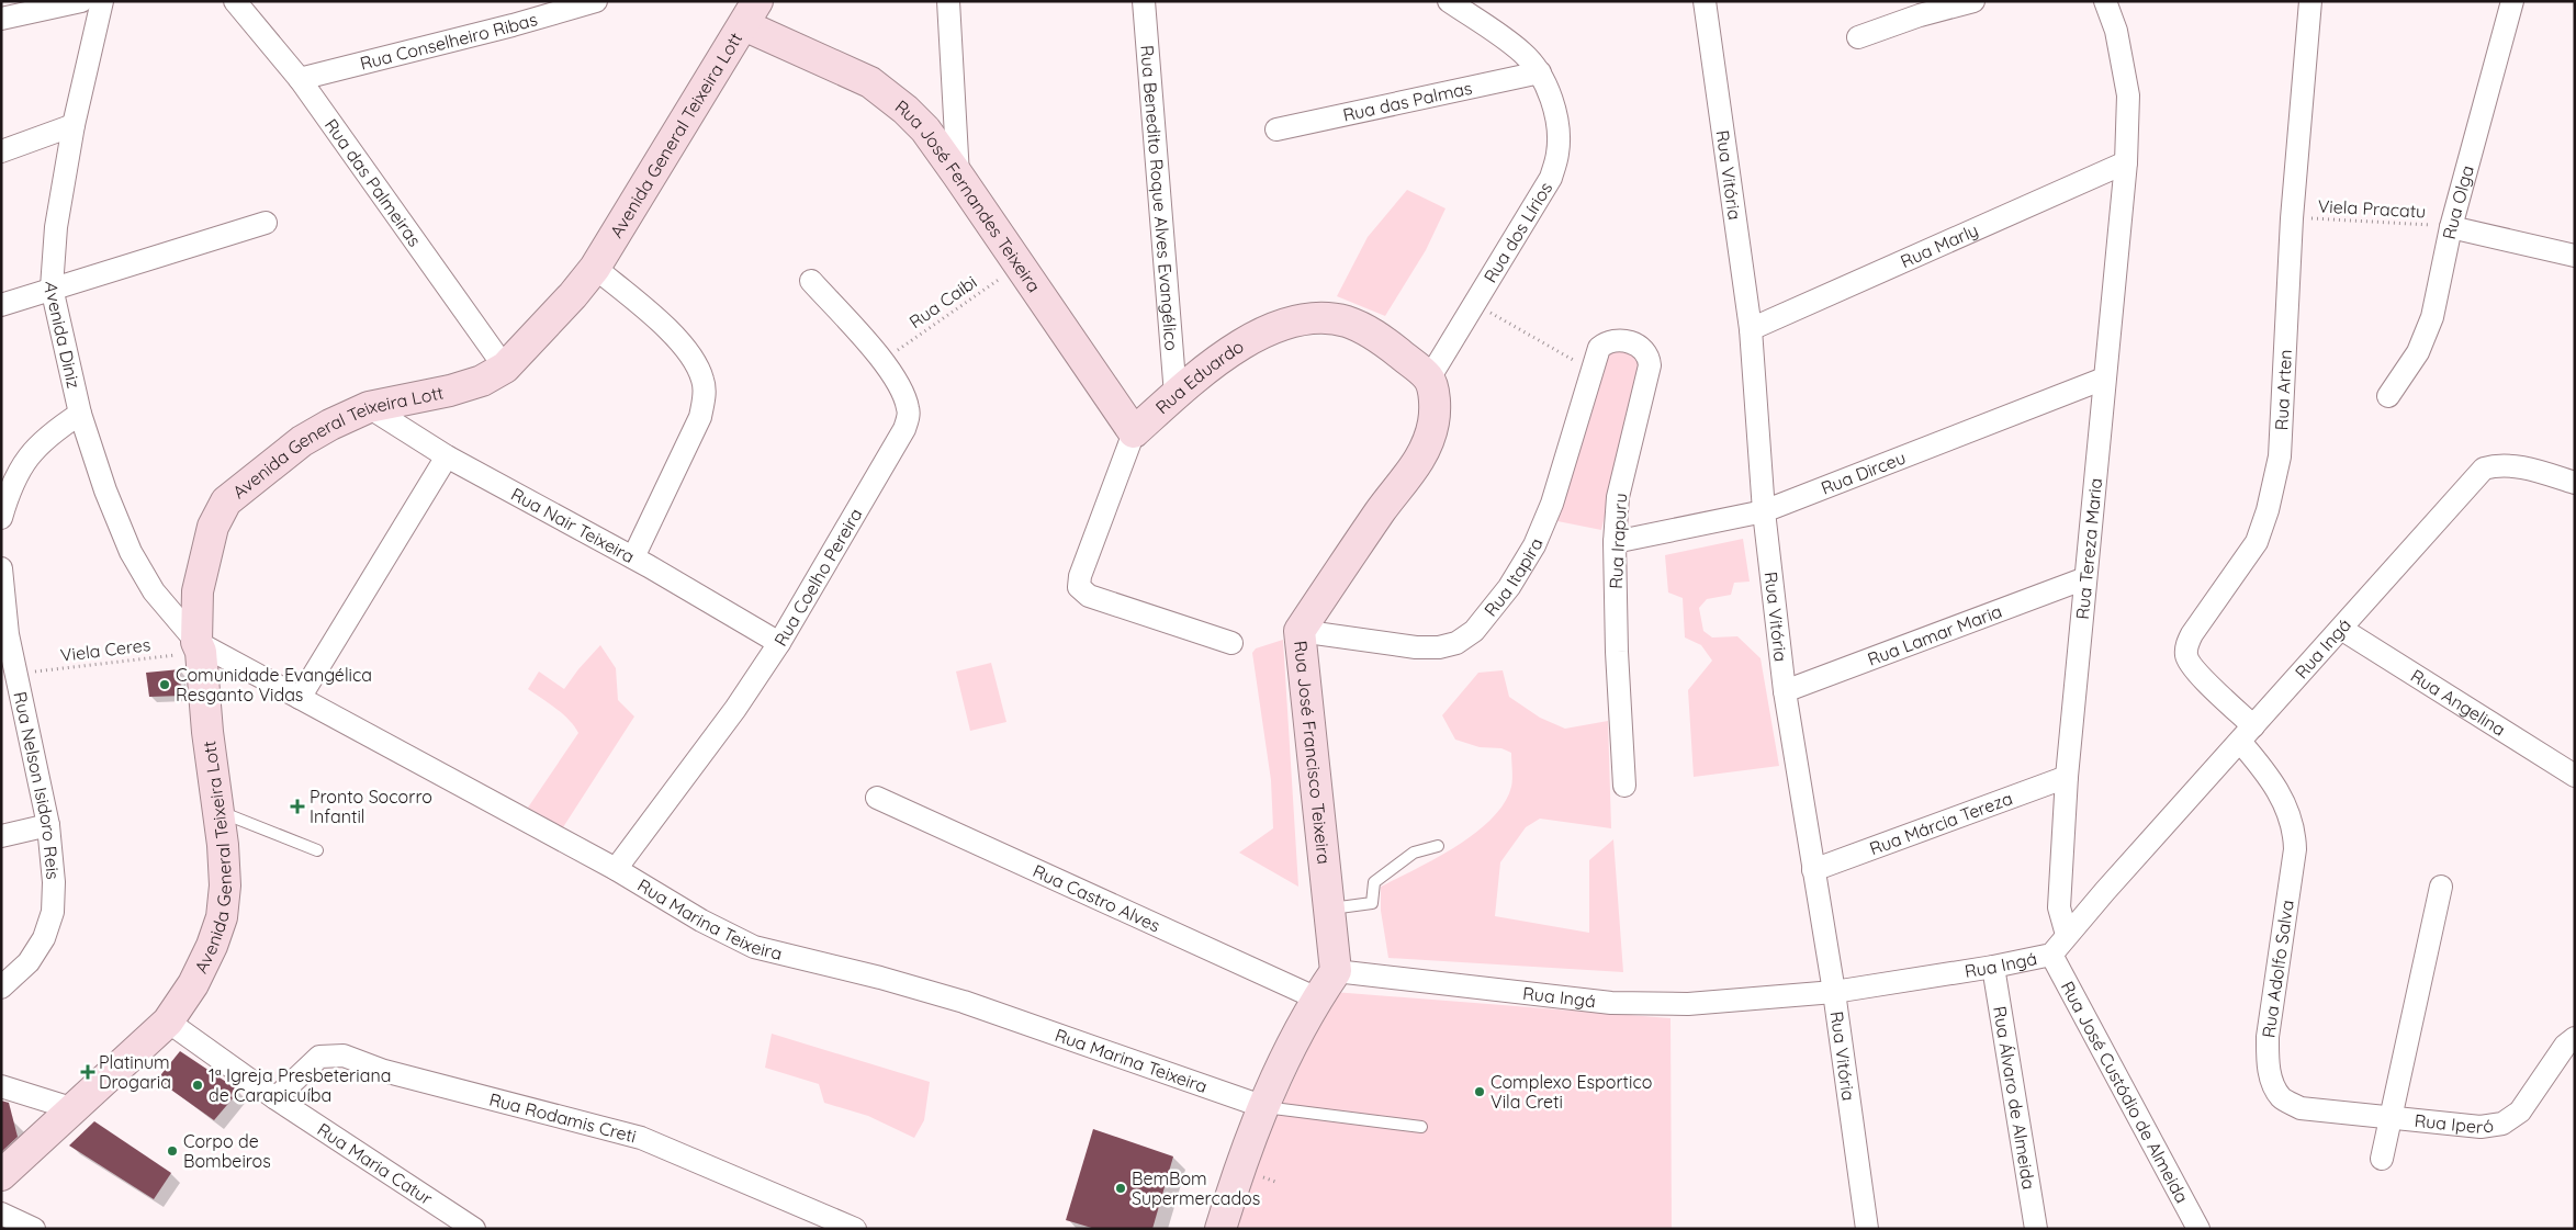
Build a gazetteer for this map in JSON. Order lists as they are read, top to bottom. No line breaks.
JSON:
{"streets":{"street":["Rua Conselheiro Ribas","Rua das Palmas","Avenida General Teixeira Lott","Rua Vitória","Rua das Palmeiras","Rua José Fernandes Teixeira","Rua Benedito Roque Alves Evangélico","Rua Olga","Rua dos Lírios","Rua Marly","Avenida Diniz","Rua Eduardo","Rua Arten","Rua Dirceu","Rua Nair Teixeira","Rua Irapuru","Rua Tereza Maria","Rua Itapira","Rua Coelho Pereira","Rua Lamar Maria","Rua Ingá","Rua Angelina","Rua José Francisco Teixeira","Rua Nelson Isidoro Reis","Rua Márcia Tereza","Rua Castro Alves","Rua Marina Teixeira","Rua Adolfo Salva","Rua José Custódio de Almeida","Rua Álvaro de Almeida","Rua Rodamis Creti","Rua Iperó","Rua Maria Catur"],"path":["Viela Pracatu","Rua Caibi","Viela Ceres"]},"crossings":[["Rua Conselheiro Ribas","Rua das Palmeiras"],["Rua das Palmas","Rua dos Lírios"],["Avenida General Teixeira Lott","Rua das Palmeiras"],["Avenida General Teixeira Lott","Rua José Fernandes Teixeira"],["Avenida General Teixeira Lott","Avenida Diniz"],["Avenida General Teixeira Lott","Rua Nair Teixeira"],["Avenida General Teixeira Lott","Viela Ceres"],["Avenida General Teixeira Lott","Rua Marina Teixeira"],["Avenida General Teixeira Lott","Rua Maria Catur"],["Rua Vitória","Rua Marly"],["Rua Vitória","Rua Dirceu"],["Rua Vitória","Rua Lamar Maria"],["Rua Vitória","Rua Ingá"],["Rua Vitória","Rua Márcia Tereza"],["Rua José Fernandes Teixeira","Rua Caibi"],["Rua José Fernandes Teixeira","Rua Eduardo"],["Rua Benedito Roque Alves Evangélico","Rua Eduardo"],["Rua Olga","Viela Pracatu"],["Viela Pracatu","Rua Arten"],["Rua dos Lírios","Rua Eduardo"],["Rua dos Lírios","Rua José Francisco Teixeira"],["Rua Marly","Rua Tereza Maria"],["Rua Caibi","Rua Coelho Pereira"],["Avenida Diniz","Viela Ceres"],["Avenida Diniz","Rua Marina Teixeira"],["Rua Eduardo","Rua José Francisco Teixeira"],["Rua Arten","Rua Ingá"],["Rua Arten","Rua Adolfo Salva"],["Rua Dirceu","Rua Irapuru"],["Rua Dirceu","Rua Tereza Maria"],["Rua Nair Teixeira","Rua Coelho Pereira"],["Rua Irapuru","Rua Itapira"],["Rua Tereza Maria","Rua Lamar Maria"],["Rua Tereza Maria","Rua Ingá"],["Rua Tereza Maria","Rua Márcia Tereza"],["Rua Itapira","Rua José Francisco Teixeira"],["Rua Coelho Pereira","Rua Marina Teixeira"],["Viela Ceres","Rua Nelson Isidoro Reis"],["Viela Ceres","Rua Marina Teixeira"],["Rua Ingá","Rua Angelina"],["Rua Ingá","Rua José Francisco Teixeira"],["Rua Ingá","Rua Adolfo Salva"],["Rua Ingá","Rua José Custódio de Almeida"],["Rua Ingá","Rua Álvaro de Almeida"],["Rua Adolfo Salva","Rua Iperó"],["Rua Rodamis Creti","Rua Maria Catur"]],"places":{"other":["Comunidade Evangélica Resganto Vidas","1ª Igreja Presbeteriana de Carapicuíba","Complexo Esportico Vila Creti","Corpo de Bombeiros","BemBom Supermercados"],"health":["Pronto Socorro Infantil","Platinum Drogaria"]}}
